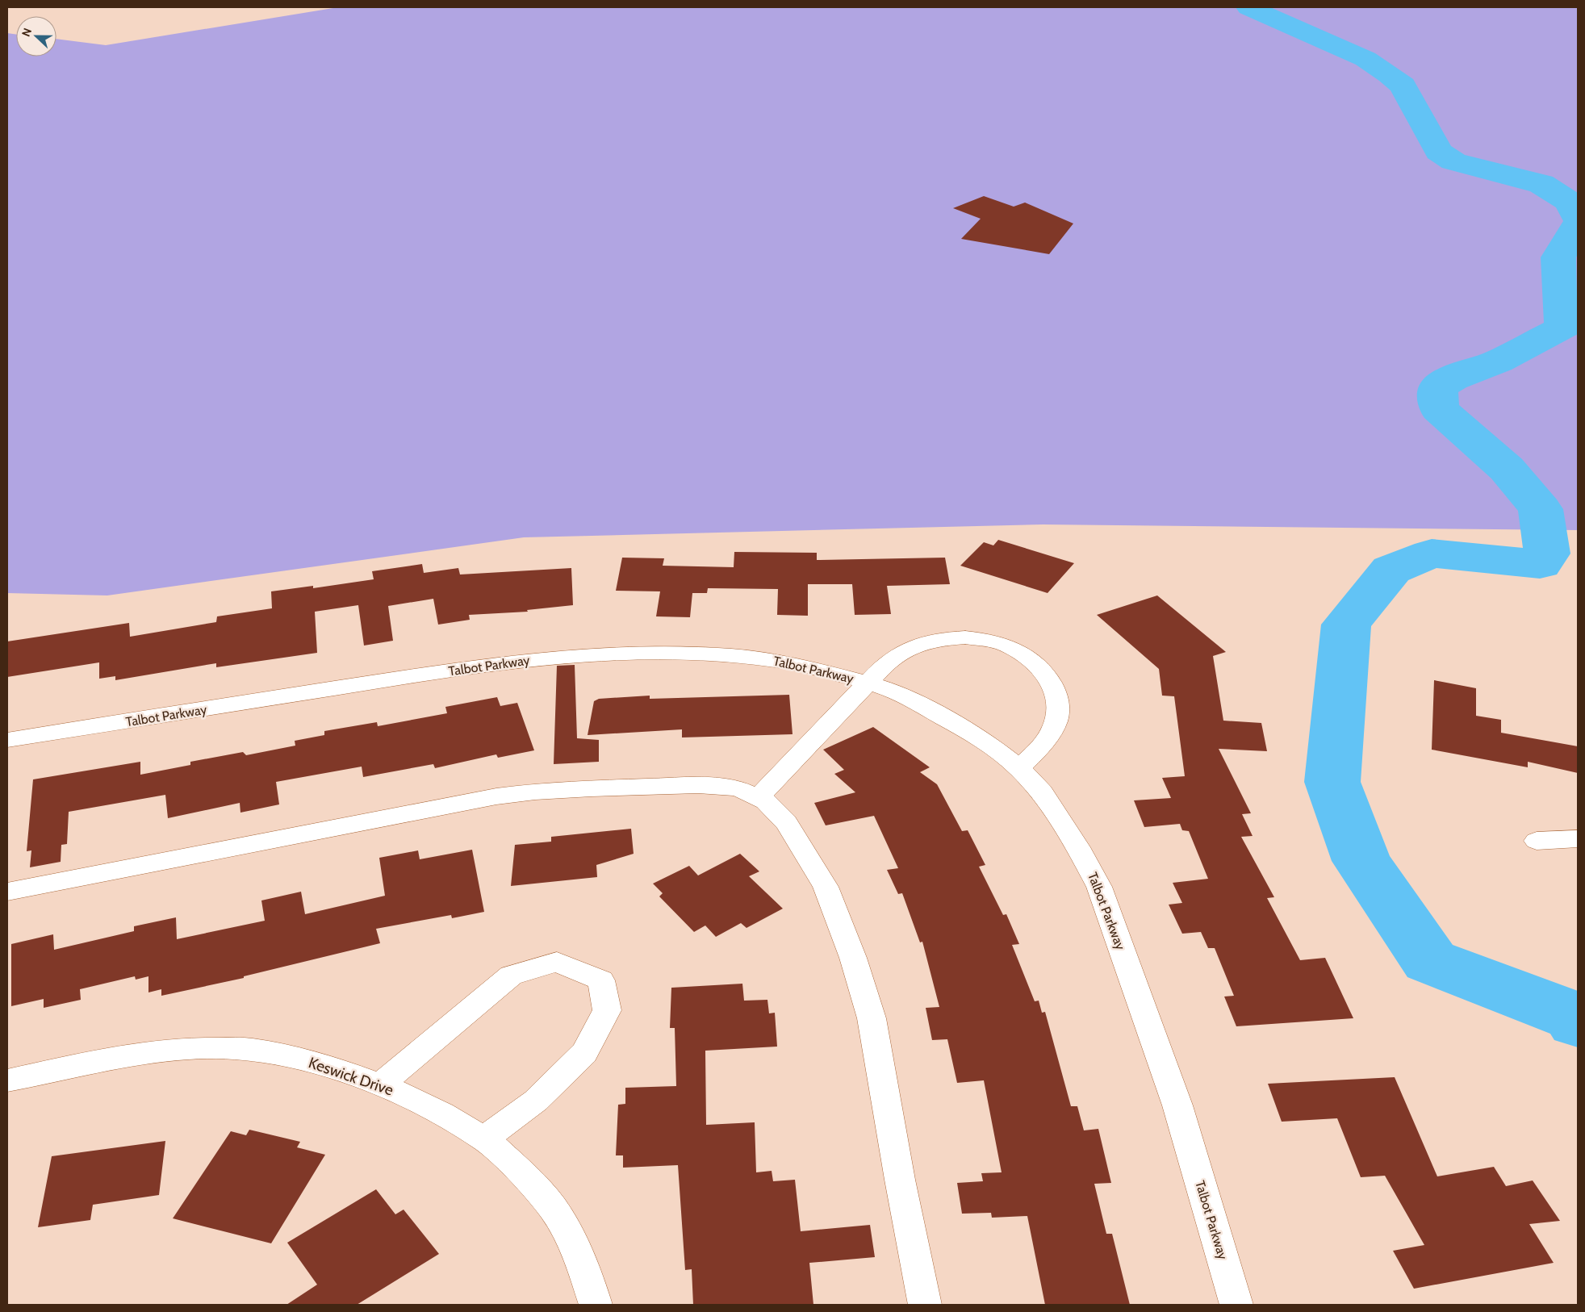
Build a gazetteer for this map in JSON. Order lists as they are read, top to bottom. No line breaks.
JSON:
{"streets":{"street":["Talbot Parkway","Keswick Drive"]},"north":"left"}
